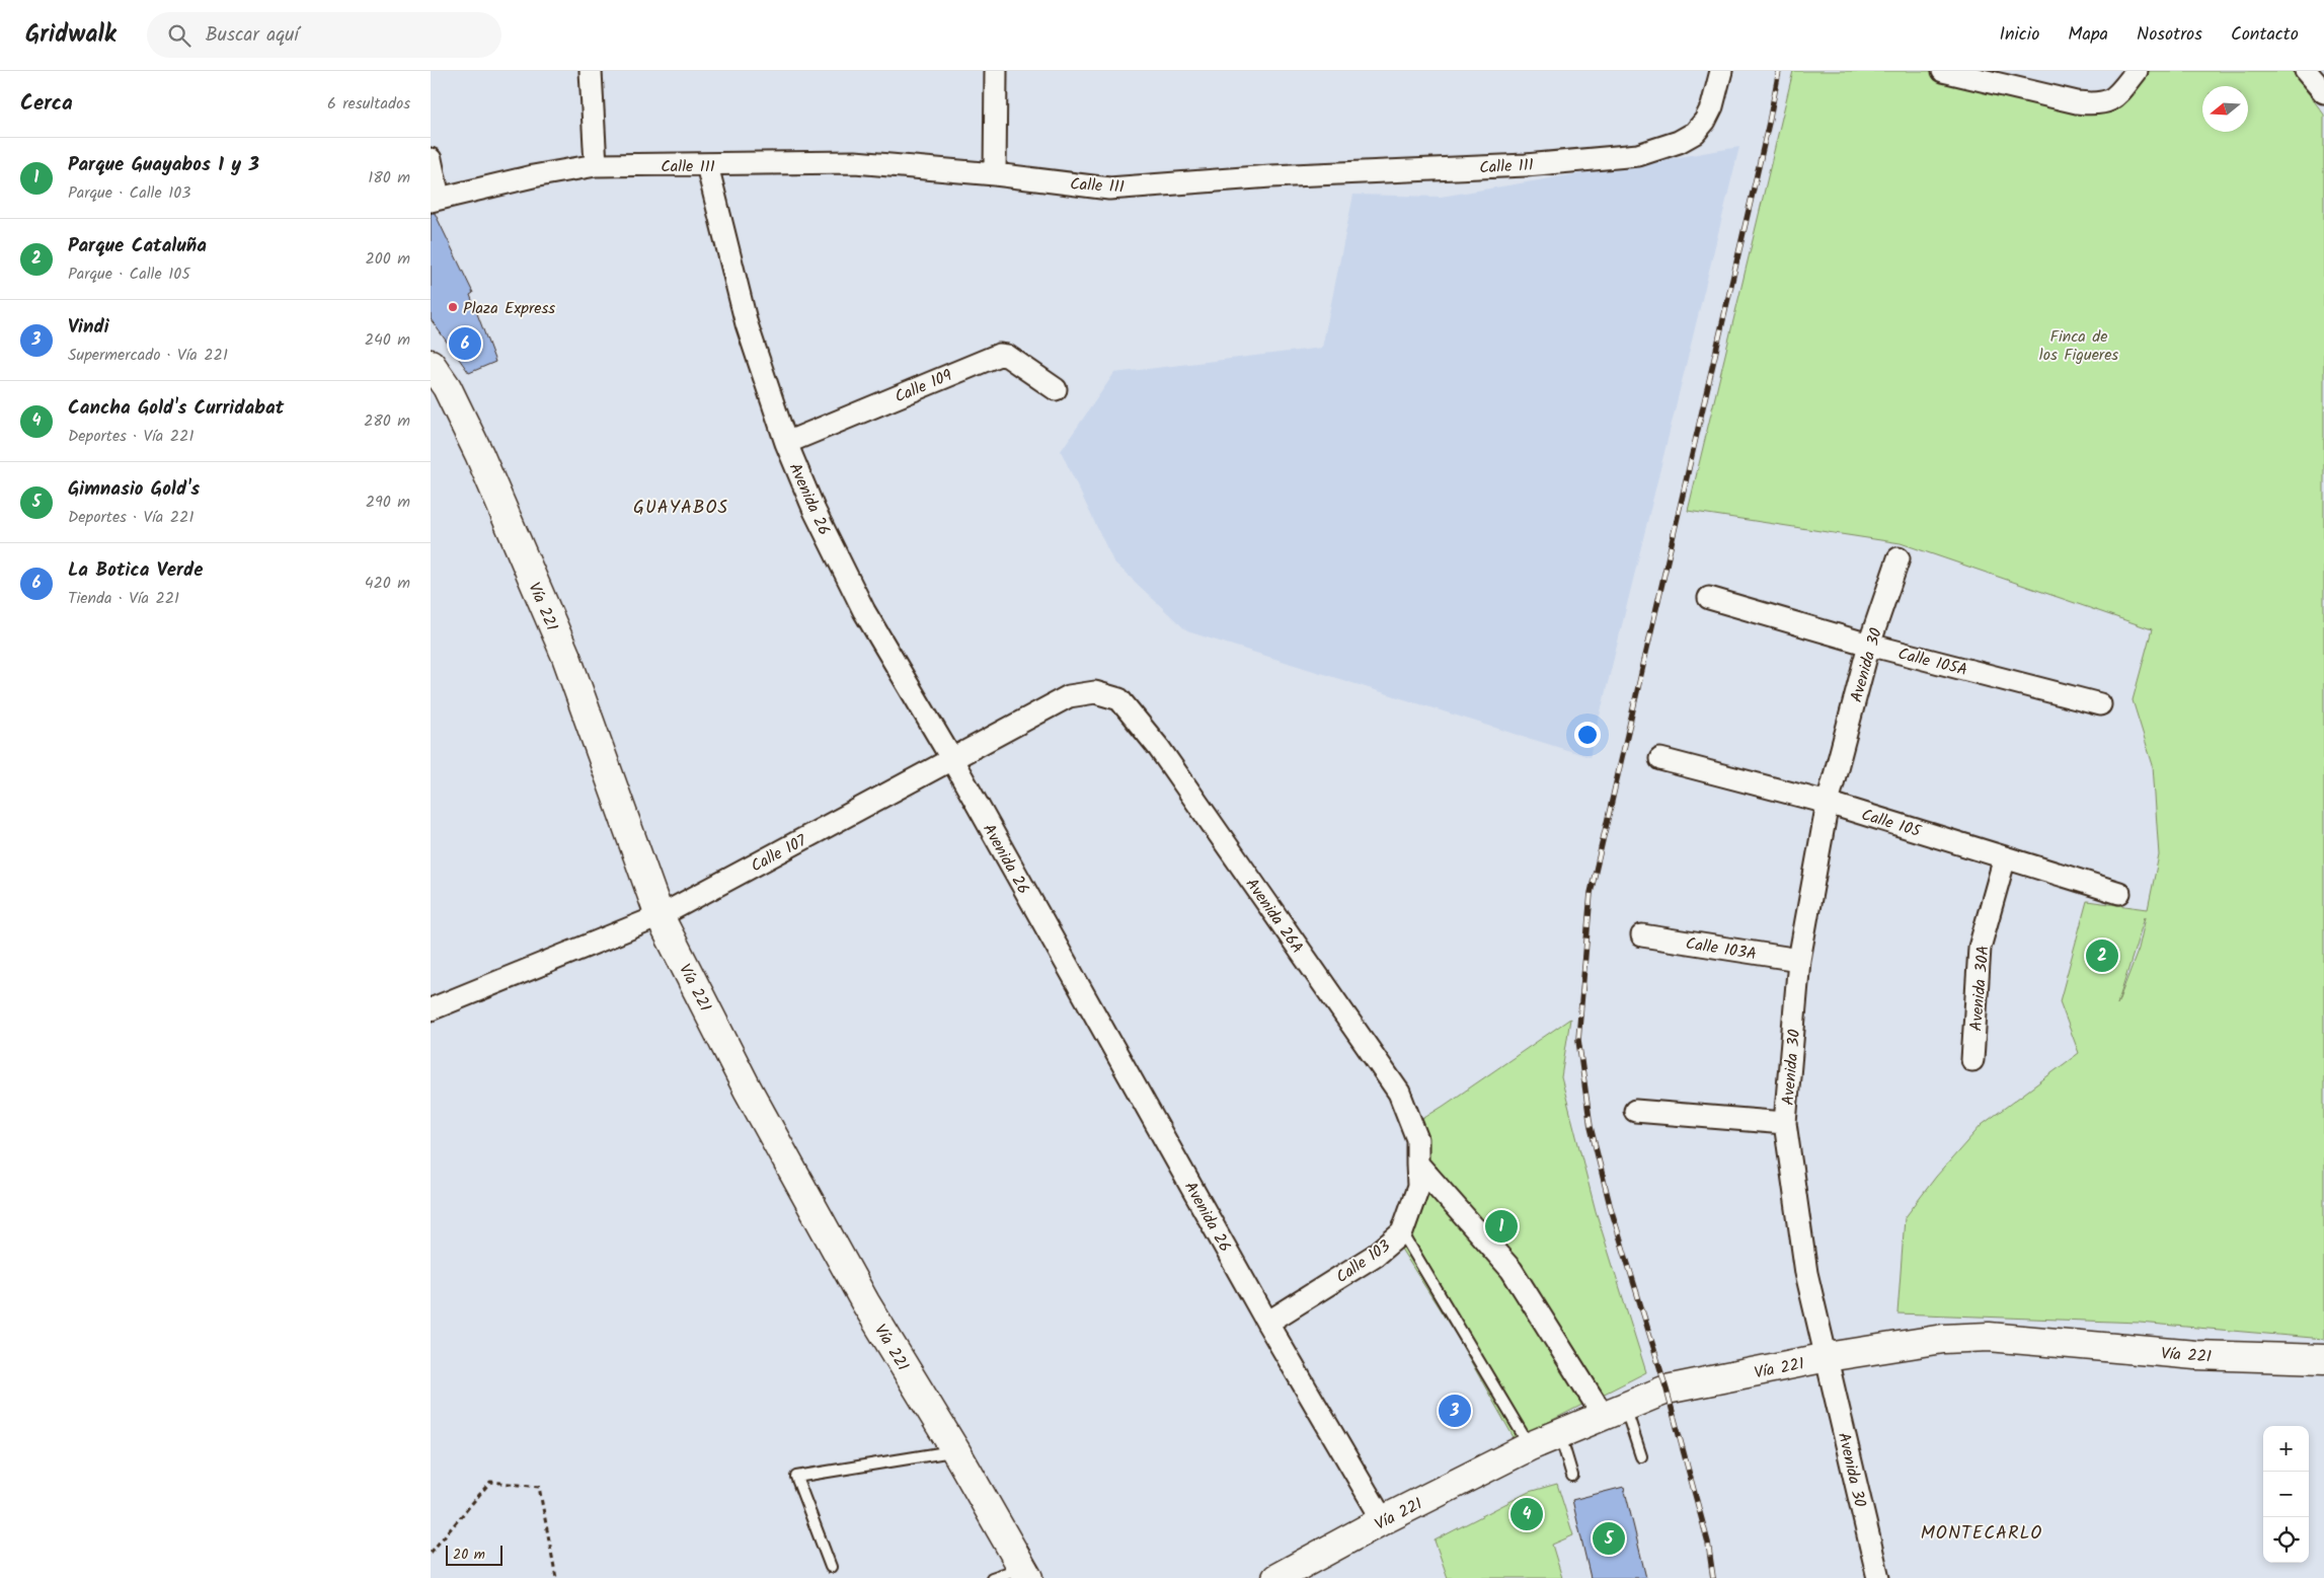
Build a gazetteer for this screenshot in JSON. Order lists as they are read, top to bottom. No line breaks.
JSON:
{"streets":{"main road":["Vía 221"],"street":["Calle 111","Calle 109","Avenida 26","Calle 105A","Avenida 30","Calle 105","Calle 107","Avenida 26A","Calle 103A","Avenida 30A","Calle 103"]},"crossings":[["Calle 111","Avenida 26"],["Calle 109","Avenida 26"],["Avenida 26","Vía 221"],["Avenida 26","Calle 107"],["Avenida 26","Calle 103"],["Vía 221","Avenida 30"],["Vía 221","Calle 107"],["Calle 105A","Avenida 30"],["Avenida 30","Calle 105"],["Avenida 30","Calle 103A"],["Calle 105","Avenida 30A"],["Calle 107","Avenida 26A"],["Avenida 26A","Calle 103"]],"districts":["GUAYABOS","MONTECARLO"],"parks":["Finca de los Figueres"],"places":["Plaza Express"],"scale_bar":"20 m","north":"left","page":{"header":"Gridwalk","search":"Buscar aquí","nav":["Inicio","Mapa","Nosotros","Contacto"],"heading":["Cerca","6 resultados"],"list":[{"mark":"1","name":"Parque Guayabos 1 y 3","note":"Parque · Calle 103","value":"180 m"},{"mark":"2","name":"Parque Cataluña","note":"Parque · Calle 105","value":"200 m"},{"mark":"3","name":"Vindi","note":"Supermercado · Vía 221","value":"240 m"},{"mark":"4","name":"Cancha Gold's Curridabat","note":"Deportes · Vía 221","value":"280 m"},{"mark":"5","name":"Gimnasio Gold's","note":"Deportes · Vía 221","value":"290 m"},{"mark":"6","name":"La Botica Verde","note":"Tienda · Vía 221","value":"420 m"}],"pins":["6","2","1","3","4","5"],"map_buttons":["+","−"],"scale":"20 m"}}
